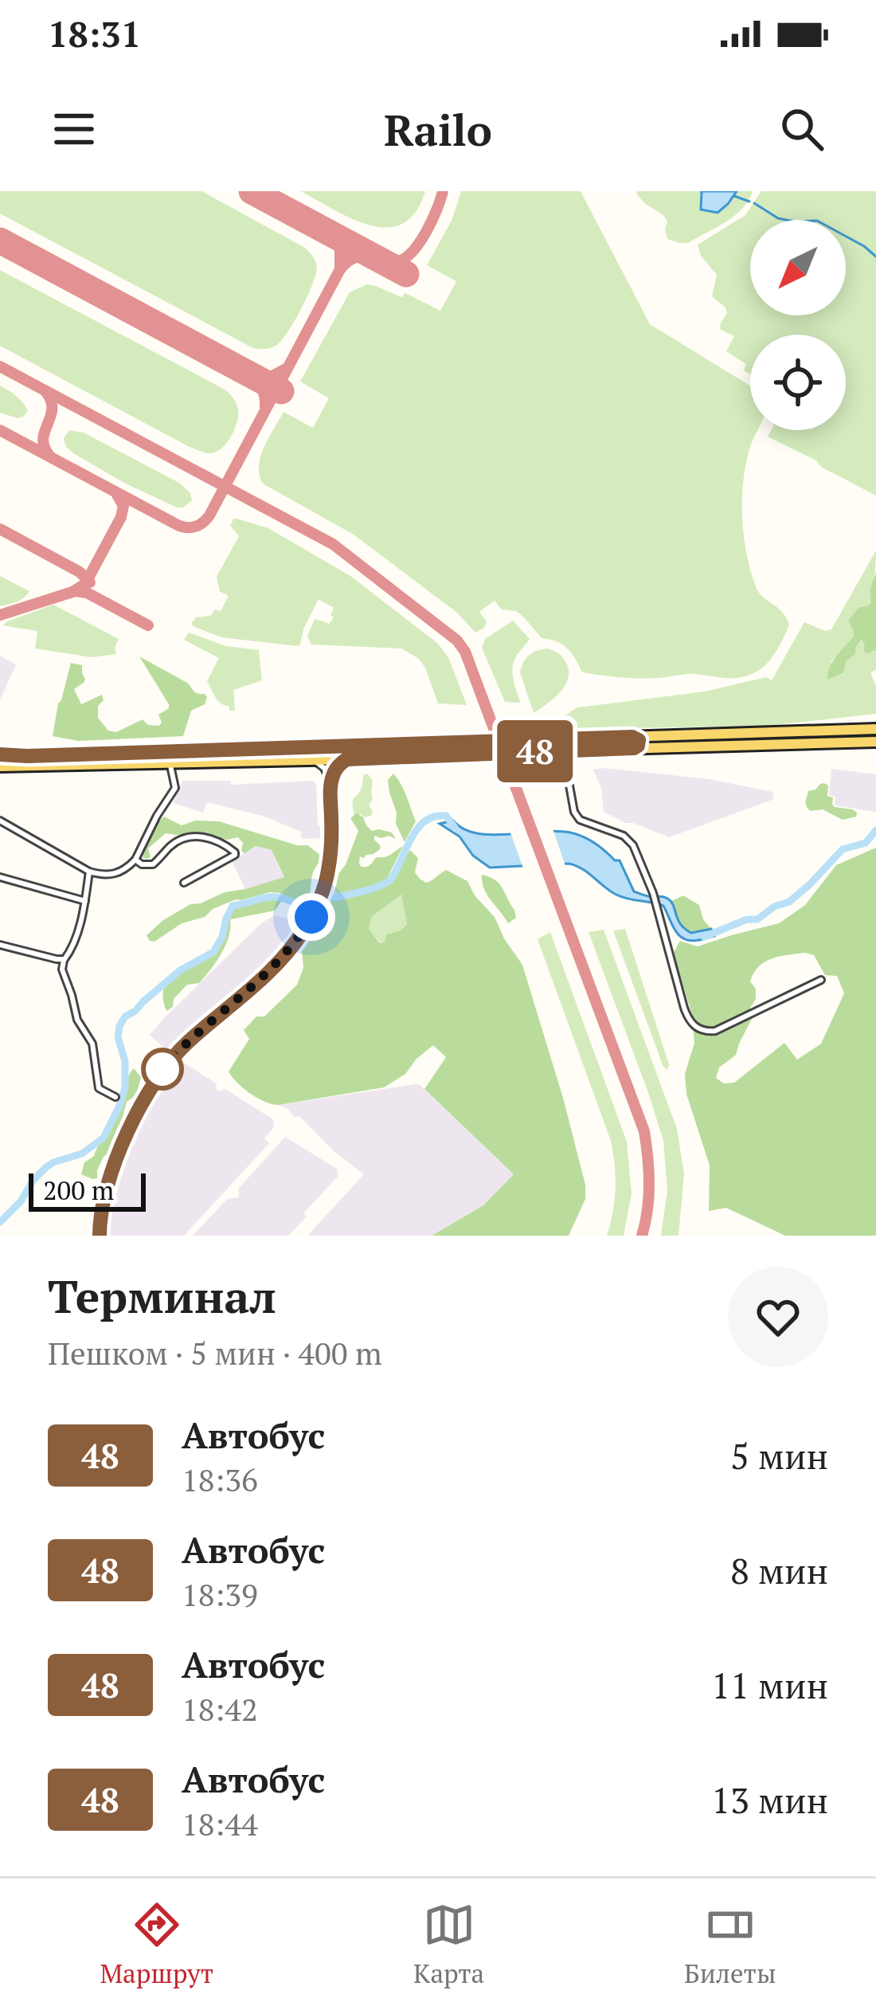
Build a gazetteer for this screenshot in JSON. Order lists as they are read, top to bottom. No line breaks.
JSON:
{"lines":["bus line 48"],"scale_bar":"200 m","north":"bottom left","page":{"status":"18:31","header":"Railo","on_map":"48","scale":"200 m","heading":["Терминал","Пешком · 5 мин · 400 m"],"list":[{"mark":"48","name":"Автобус","note":"18:36","value":"5 мин"},{"mark":"48","name":"Автобус","note":"18:39","value":"8 мин"},{"mark":"48","name":"Автобус","note":"18:42","value":"11 мин"},{"mark":"48","name":"Автобус","note":"18:44","value":"13 мин"}],"tabs":["Маршрут","Карта","Билеты"]}}
